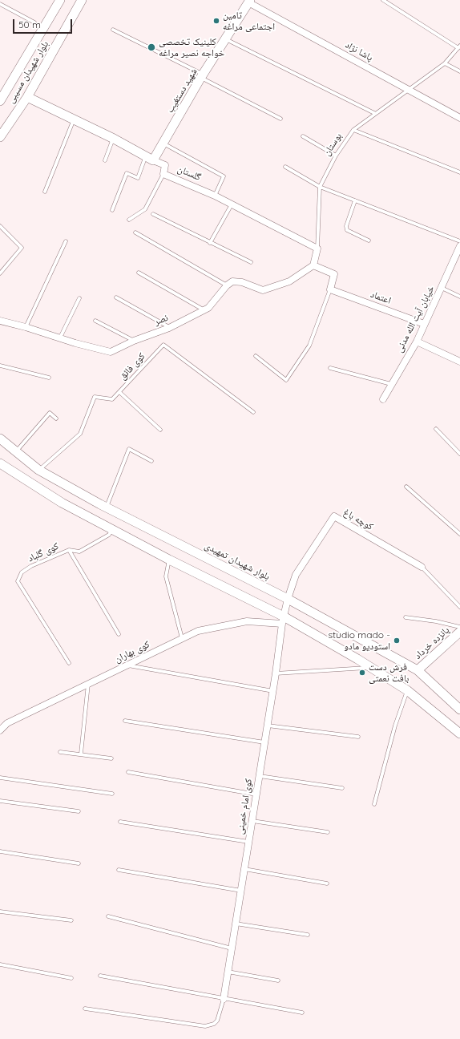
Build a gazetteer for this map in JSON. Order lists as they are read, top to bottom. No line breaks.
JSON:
{"streets":{"main road":["بلوار شهیدان مسیبی","شهید دستغیب","گلستان","بلوار شهیدان تمهیدی","پانزده خرداد"],"street":["پاشا نژاد","بوستان","اعتماد","خیابان آیت الله مدنی","نصر","کوچه باغ","کوی بهاران","کوی امام خمینی"],"lane":["کوی فائق","کوی گلباد"]},"crossings":[["پاشا نژاد","شهید دستغیب"],["پاشا نژاد","بوستان"],["بلوار شهیدان مسیبی","گلستان"],["شهید دستغیب","گلستان"],["بوستان","گلستان"],["اعتماد","خیابان آیت الله مدنی"],["کوی فائق","بلوار شهیدان تمهیدی"],["کوچه باغ","بلوار شهیدان تمهیدی"],["کوچه باغ","کوی امام خمینی"],["بلوار شهیدان تمهیدی","پانزده خرداد"],["بلوار شهیدان تمهیدی","کوی امام خمینی"],["کوی بهاران","کوی امام خمینی"]],"places":["تامین اجتماعی مراغه","کلینیک تخصصی خواجه نصیر مراغه","studio mado - استودیو مادو","فرش دست بافت نعمتی"],"scale_bar":"50 m"}
